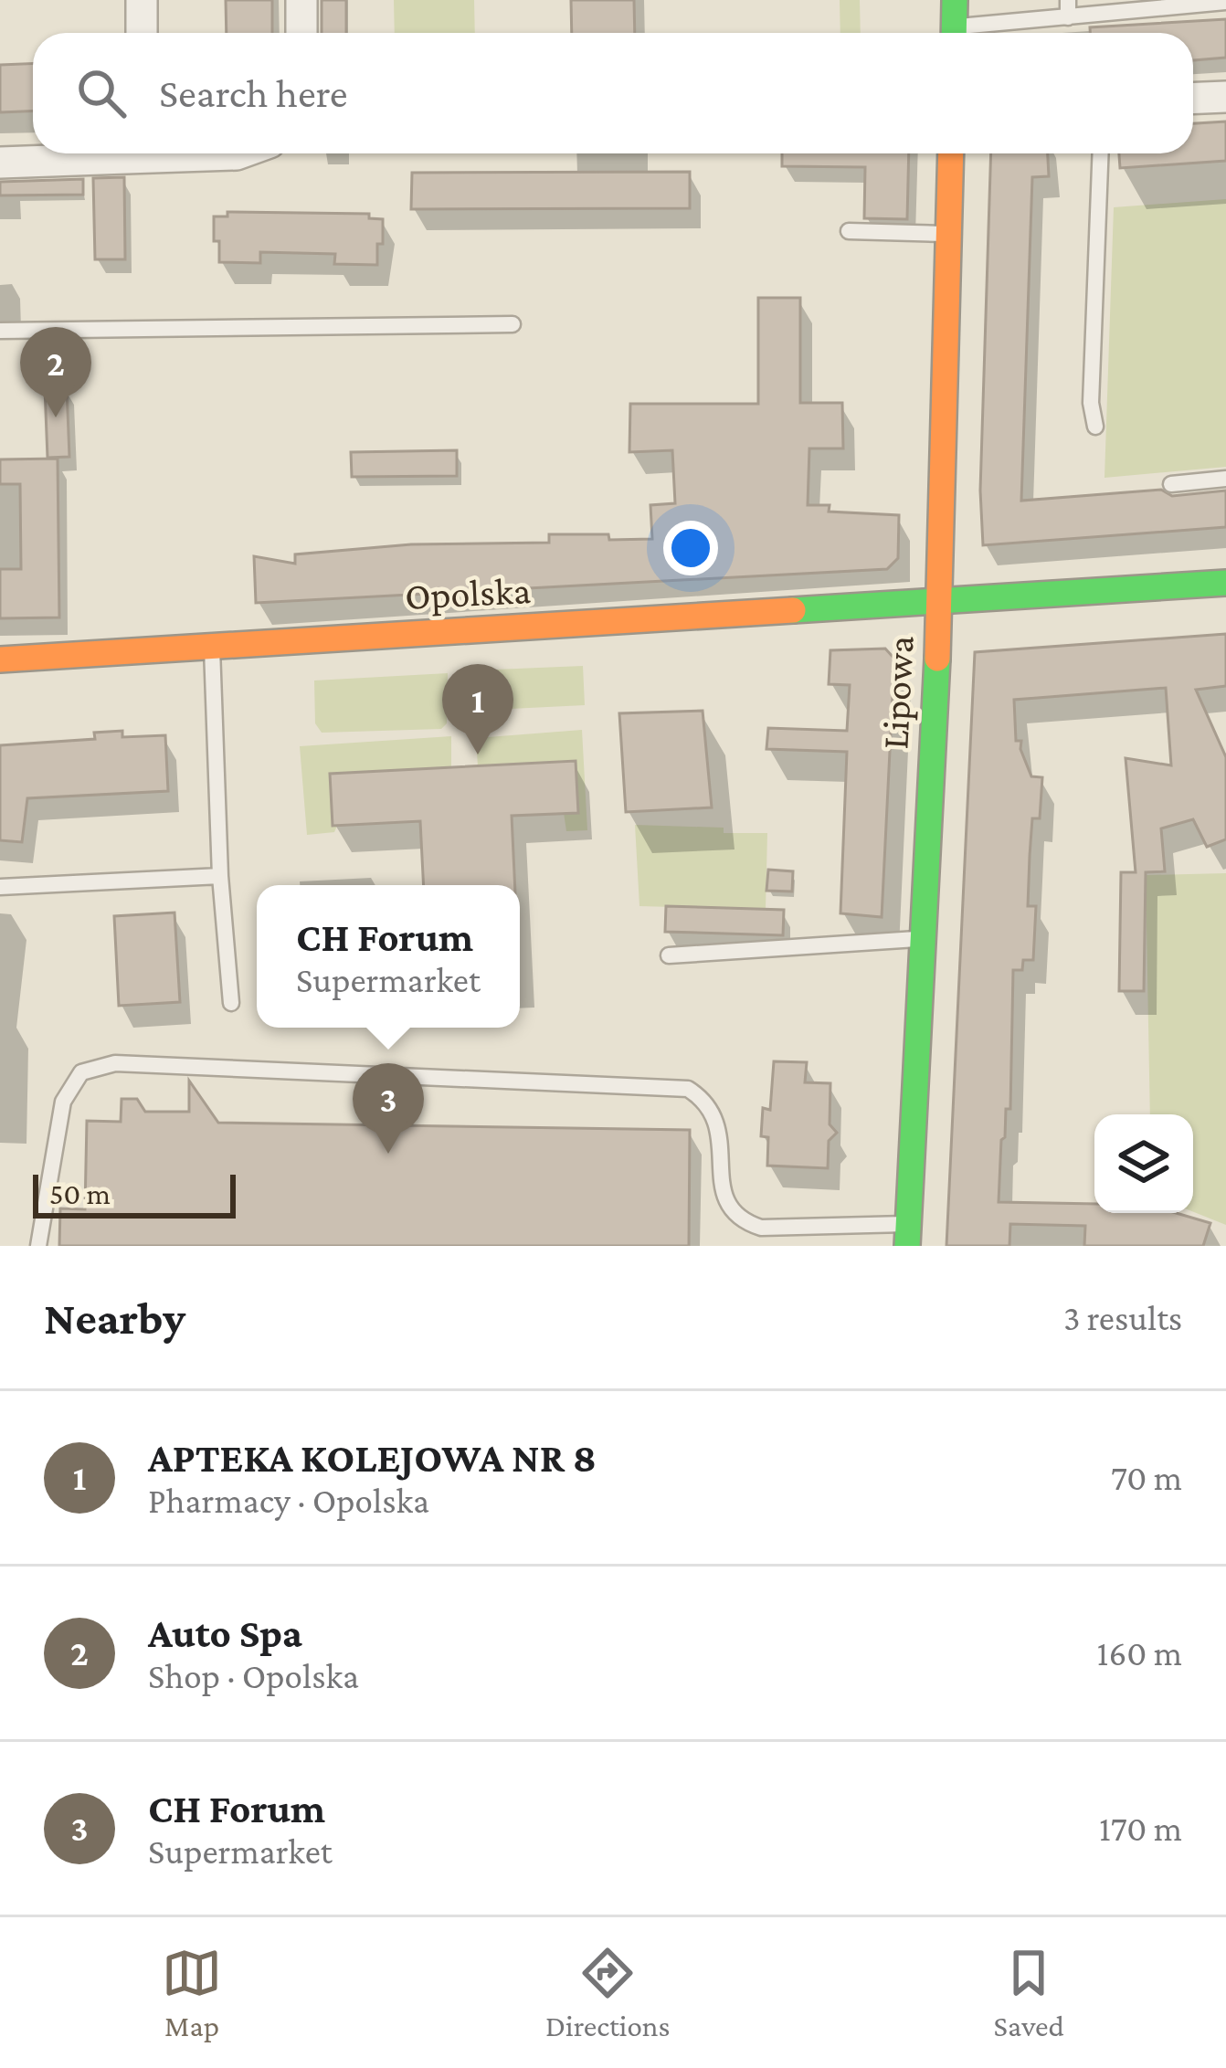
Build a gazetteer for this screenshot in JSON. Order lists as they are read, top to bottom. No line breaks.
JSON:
{"streets":{"street":["Opolska","Lipowa"]},"crossings":[["Opolska","Lipowa"]],"scale_bar":"50 m","page":{"search":"Search here","pins":["2","1","3"],"popup":["CH Forum","Supermarket"],"scale":"50 m","heading":["Nearby","3 results"],"list":[{"mark":"1","name":"APTEKA KOLEJOWA NR 8","note":"Pharmacy · Opolska","value":"70 m"},{"mark":"2","name":"Auto Spa","note":"Shop · Opolska","value":"160 m"},{"mark":"3","name":"CH Forum","note":"Supermarket","value":"170 m"}],"nav":["Map","Directions","Saved"]}}
